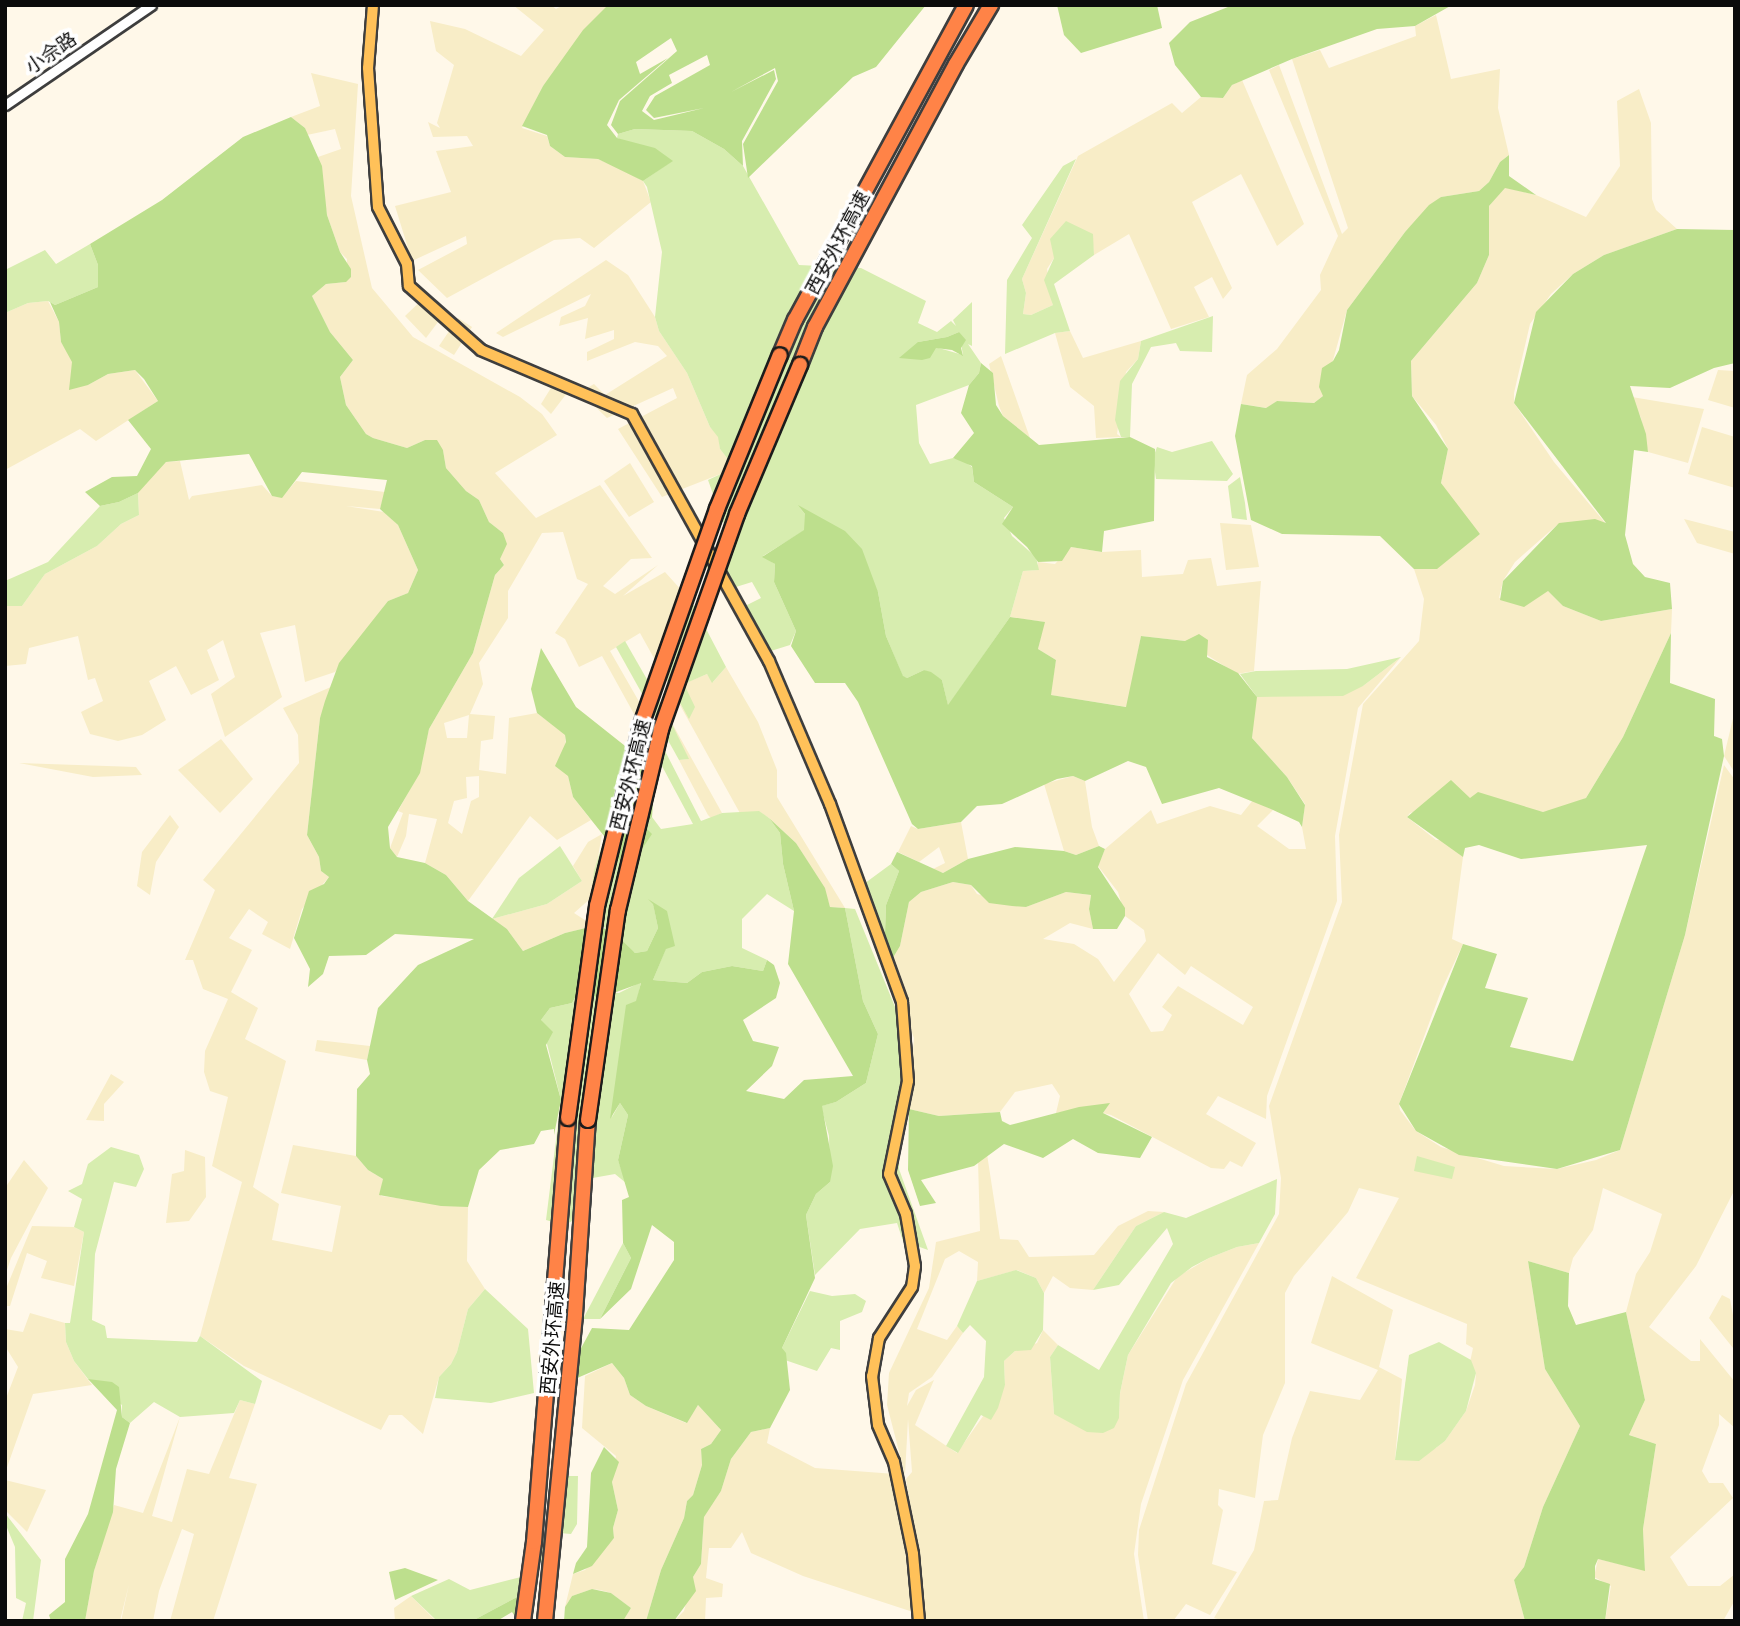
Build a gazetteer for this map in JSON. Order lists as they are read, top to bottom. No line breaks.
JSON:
{"streets":{"highway":["西安外环高速"],"street":["小佘路"]}}
